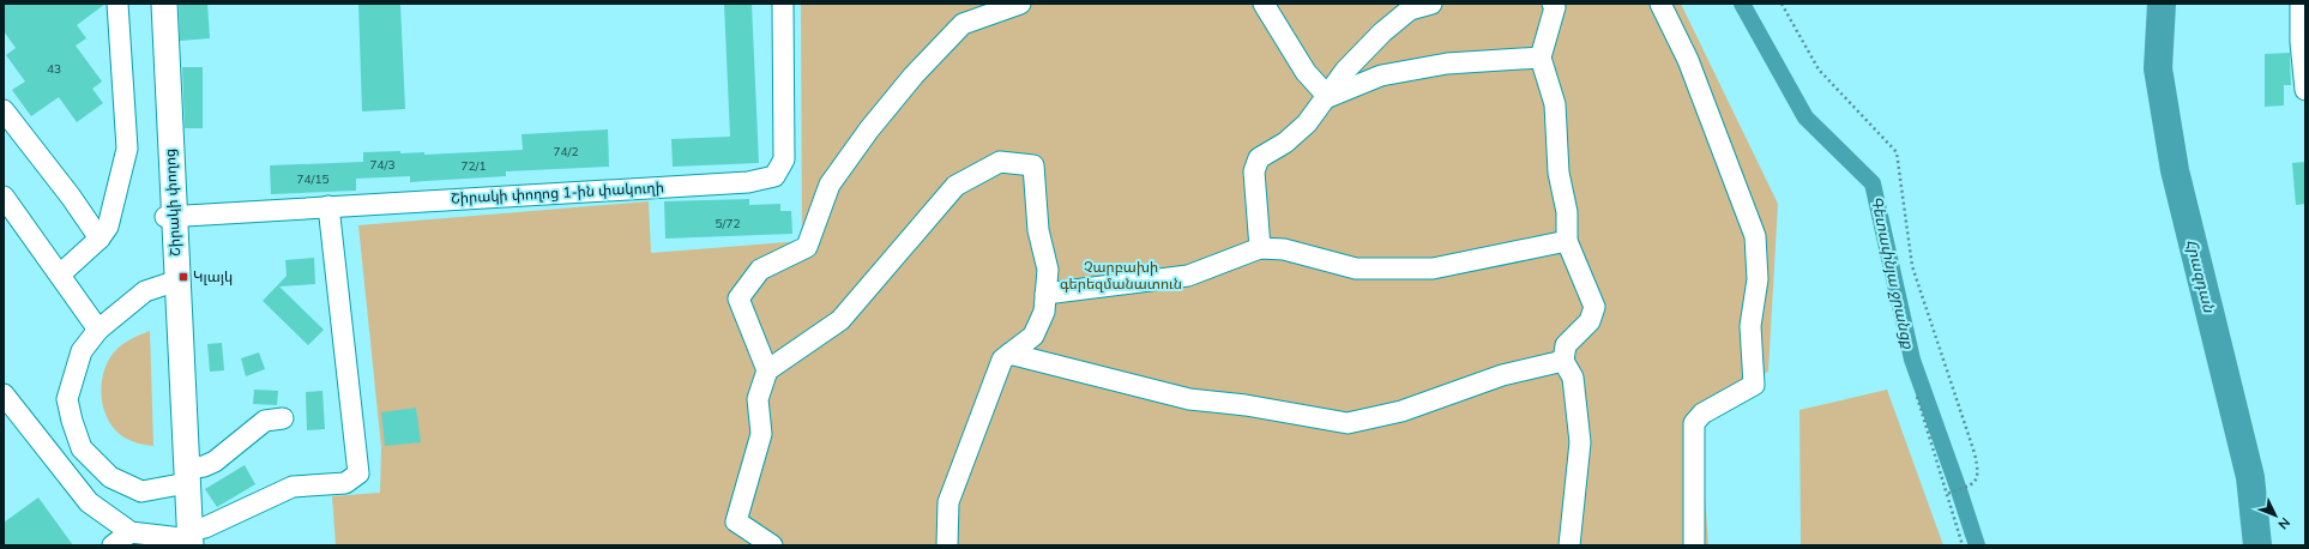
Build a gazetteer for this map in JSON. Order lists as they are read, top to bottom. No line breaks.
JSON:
{"streets":{"main road":["Շիրակի փողոց"],"street":["Շիրակի փողոց 1-ին փակուղի"]},"crossings":[["Շիրակի փողոց 1-ին փակուղի","Շիրակի փողոց"]],"water":["Գետափնյա ջրանցք","Հրազդան"],"parks":["Չարբախի գերեզմանատուն"],"places":{"transit":["Կլայկ"]},"house_numbers":["43","74/2","74/3","72/1","74/15","5/72"],"north":"bottom right"}
